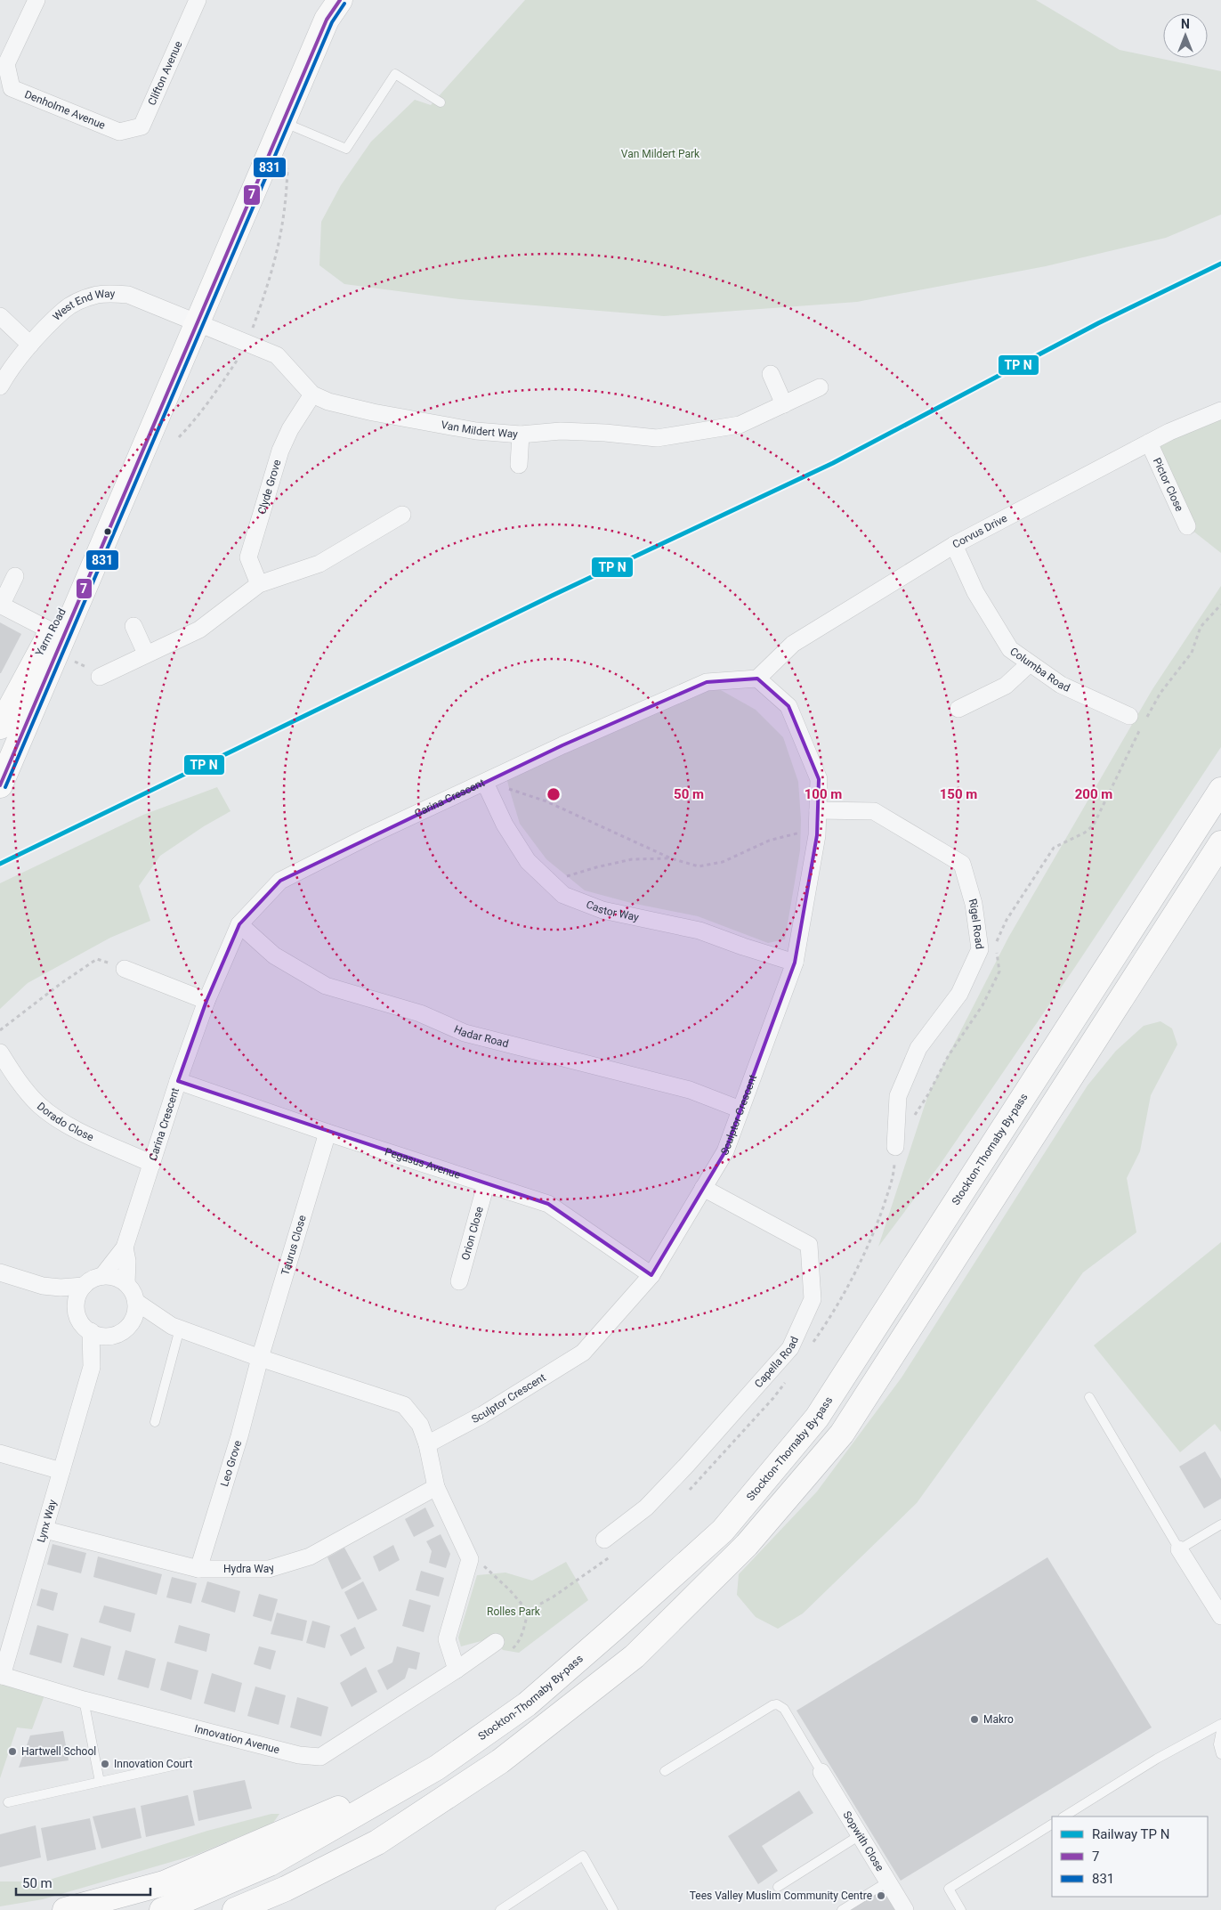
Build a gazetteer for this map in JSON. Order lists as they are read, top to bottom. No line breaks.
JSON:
{"streets":{"main road":["Yarm Road","Stockton-Thornaby By-pass"],"street":["Clifton Avenue","Denholme Avenue","West End Way","Van Mildert Way","Pictor Close","Clyde Grove","Corvus Drive","Columba Road","Carina Crescent","Castor Way","Rigel Road","Hadar Road","Sculptor Crescent","Dorado Close","Pegasus Avenue","Orion Close","Taurus Close","Capella Road","Leo Grove","Lynx Way","Hydra Way","Innovation Avenue","Sopwith Close"]},"crossings":[["Clifton Avenue","Denholme Avenue"],["West End Way","Van Mildert Way"],["West End Way","Yarm Road"],["Van Mildert Way","Clyde Grove"],["Van Mildert Way","Yarm Road"],["Pictor Close","Corvus Drive"],["Corvus Drive","Columba Road"],["Corvus Drive","Carina Crescent"],["Corvus Drive","Sculptor Crescent"],["Carina Crescent","Castor Way"],["Carina Crescent","Hadar Road"],["Carina Crescent","Sculptor Crescent"],["Carina Crescent","Dorado Close"],["Carina Crescent","Pegasus Avenue"],["Carina Crescent","Lynx Way"],["Castor Way","Sculptor Crescent"],["Rigel Road","Sculptor Crescent"],["Hadar Road","Sculptor Crescent"],["Sculptor Crescent","Pegasus Avenue"],["Sculptor Crescent","Capella Road"],["Pegasus Avenue","Orion Close"],["Pegasus Avenue","Taurus Close"],["Taurus Close","Leo Grove"],["Leo Grove","Hydra Way"],["Lynx Way","Hydra Way"],["Lynx Way","Innovation Avenue"]],"parks":["Van Mildert Park","Rolles Park"],"places":["Makro","Hartwell School","Innovation Court","Tees Valley Muslim Community Centre"],"lines":["transit line 7","transit line 831"],"legend":["Railway TP N","7","831"],"scale_bar":"50 m","north":"top","rings":["50 m","100 m","150 m","200 m"]}
